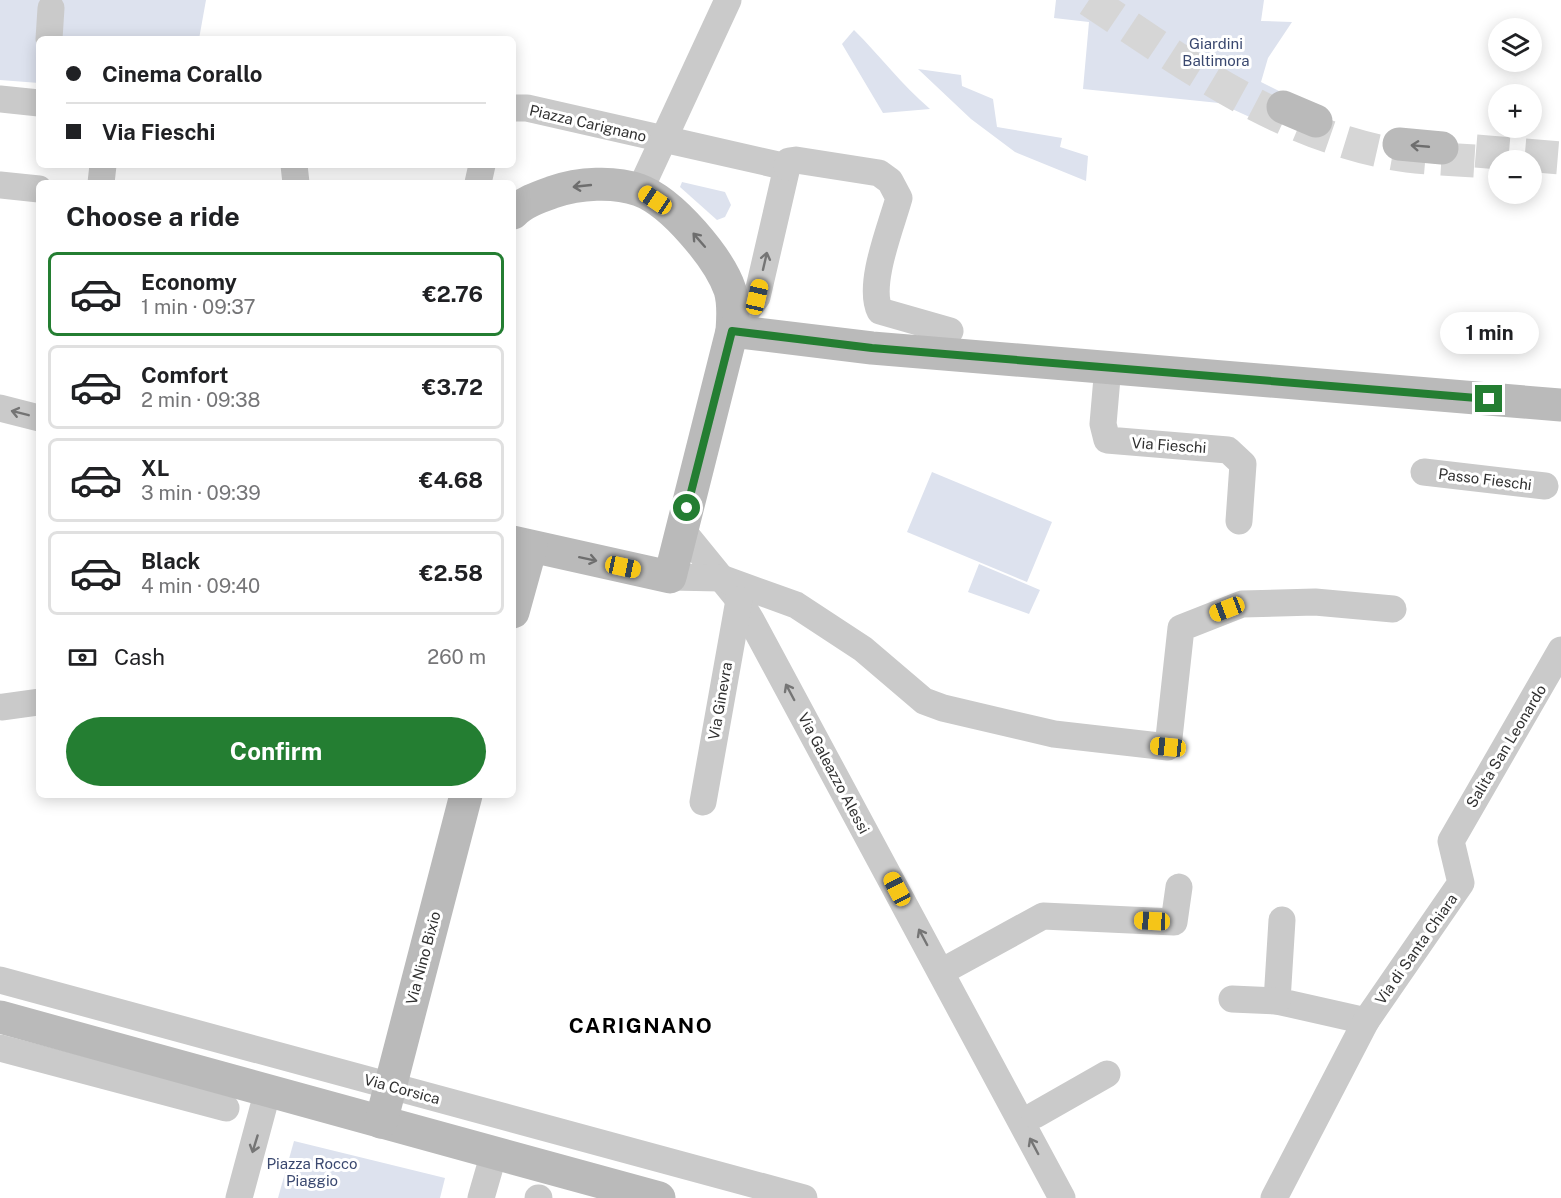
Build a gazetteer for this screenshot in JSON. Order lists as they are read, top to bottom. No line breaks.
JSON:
{"streets":{"street":["Piazza Carignano","Via Fieschi","Passo Fieschi","Via Ginevra","Salita San Leonardo","Via Galeazzo Alessi","Via di Santa Chiara","Via Nino Bixio","Via Corsica"]},"crossings":[["Via Ginevra","Via Galeazzo Alessi"],["Salita San Leonardo","Via di Santa Chiara"],["Via Nino Bixio","Via Corsica"]],"one_way":["Via Galeazzo Alessi"],"districts":["CARIGNANO"],"parks":["Giardini Baltimora","Piazza Rocco Piaggio"],"page":{"map_buttons":["+","−"],"banner":["Cinema Corallo","Via Fieschi"],"heading":"Choose a ride","list":[{"name":"Economy","note":"1 min · 09:37","value":"€2.76"},{"name":"Comfort","note":"2 min · 09:38","value":"€3.72"},{"name":"XL","note":"3 min · 09:39","value":"€4.68"},{"name":"Black","note":"4 min · 09:40","value":"€2.58"}],"bubble":"1 min","pay":["Cash","260 m"],"buttons":"Confirm"}}
